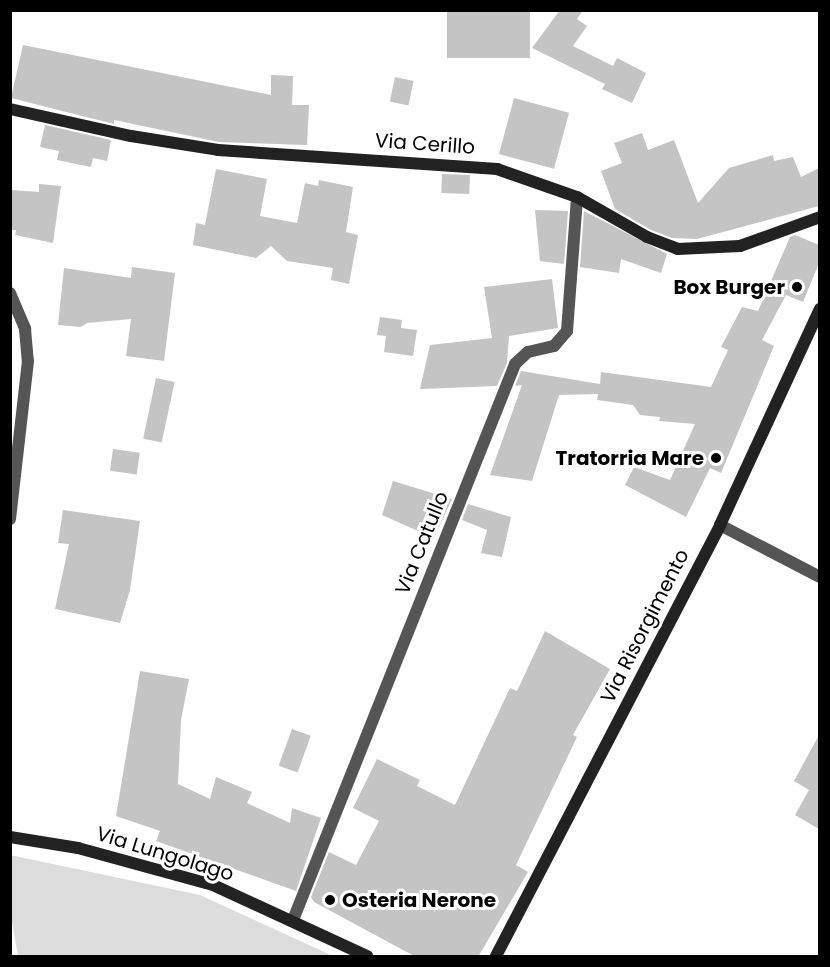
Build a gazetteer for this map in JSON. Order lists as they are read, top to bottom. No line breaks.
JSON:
{"streets":{"main road":["Via Cerillo","Via Risorgimento","Via Lungolago"],"street":["Via Catullo"]},"crossings":[["Via Cerillo","Via Catullo"],["Via Catullo","Via Lungolago"]],"places":["Box Burger","Tratorria Mare","Osteria Nerone"]}
